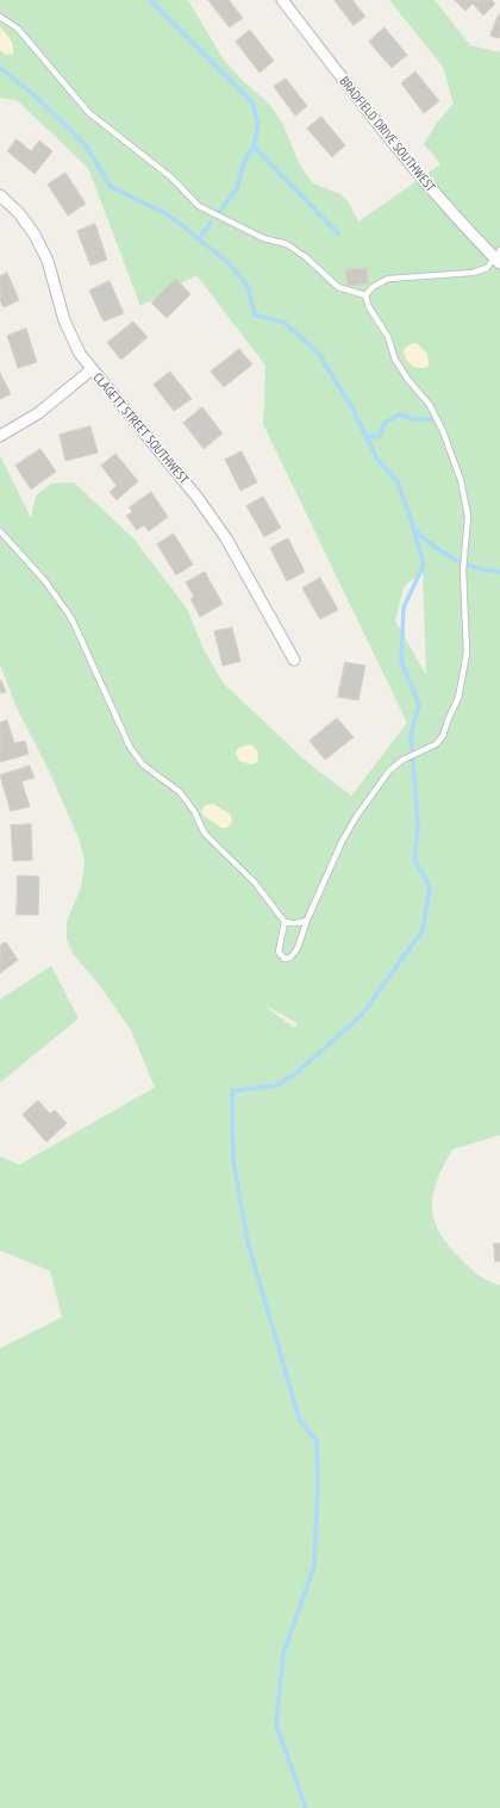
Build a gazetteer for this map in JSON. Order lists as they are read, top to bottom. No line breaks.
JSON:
{"streets":{"street":["BRADFIELD DRIVE SOUTHWEST","CLAGETT STREET SOUTHWEST"]}}
